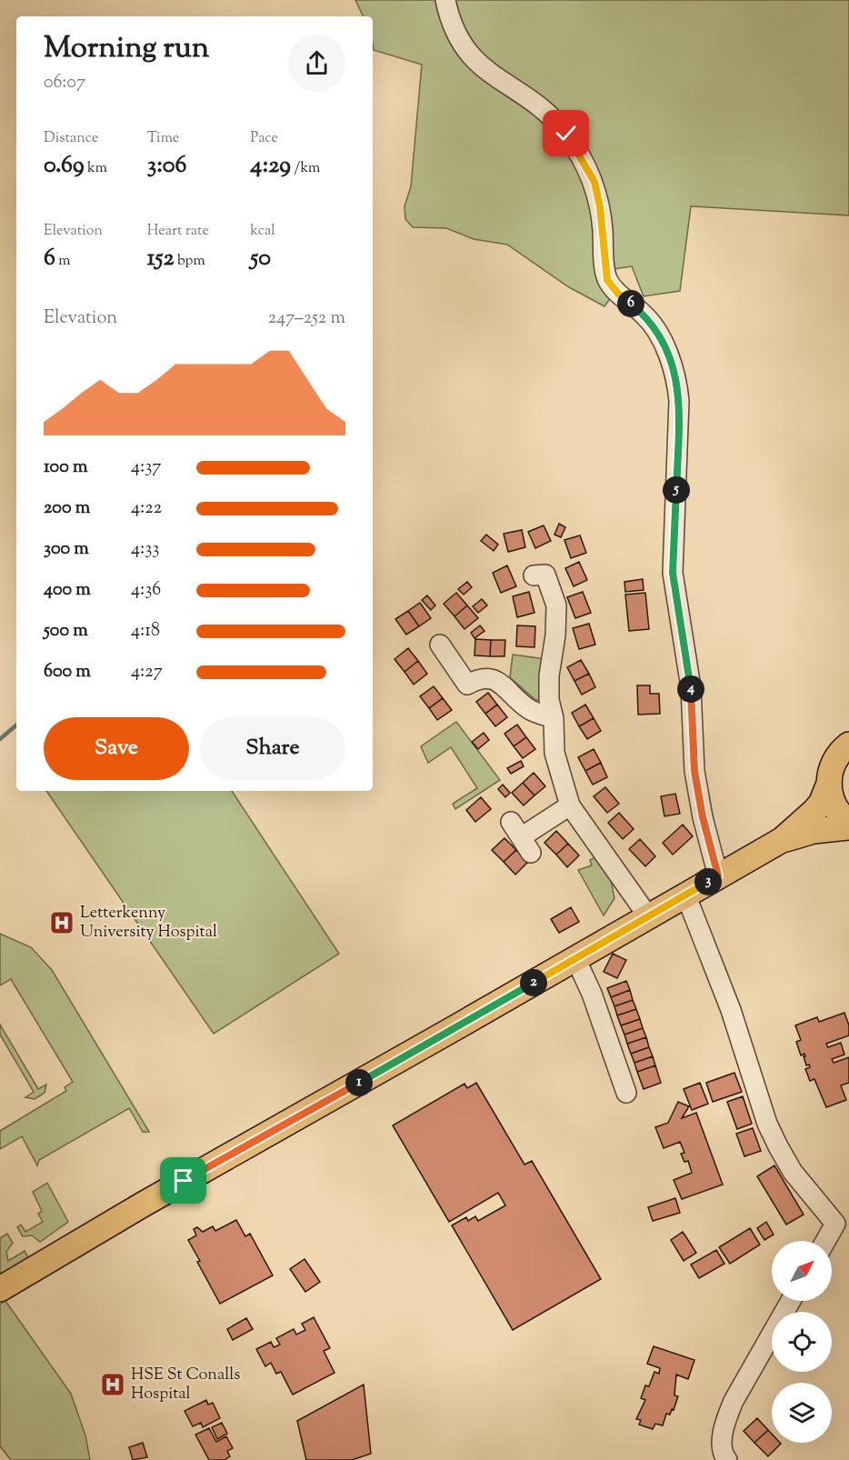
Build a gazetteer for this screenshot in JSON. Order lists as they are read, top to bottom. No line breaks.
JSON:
{"places":{"hospital":["Letterkenny University Hospital","HSE St Conalls Hospital"]},"north":"top right","page":{"heading":["Morning run","06:07"],"stats":[["Distance","0.69 km"],["Time","3:06"],["Pace","4:29 /km"],["Elevation","6 m"],["Heart rate","152 bpm"],["kcal","50"]],"pins":["6","5","4","3","2","1"],"chart":["Elevation","247–252 m"],"list":[{"name":"100 m","note":"4:37"},{"name":"200 m","note":"4:22"},{"name":"300 m","note":"4:33"},{"name":"400 m","note":"4:36"},{"name":"500 m","note":"4:18"},{"name":"600 m","note":"4:27"}],"buttons":["Save","Share"]}}
